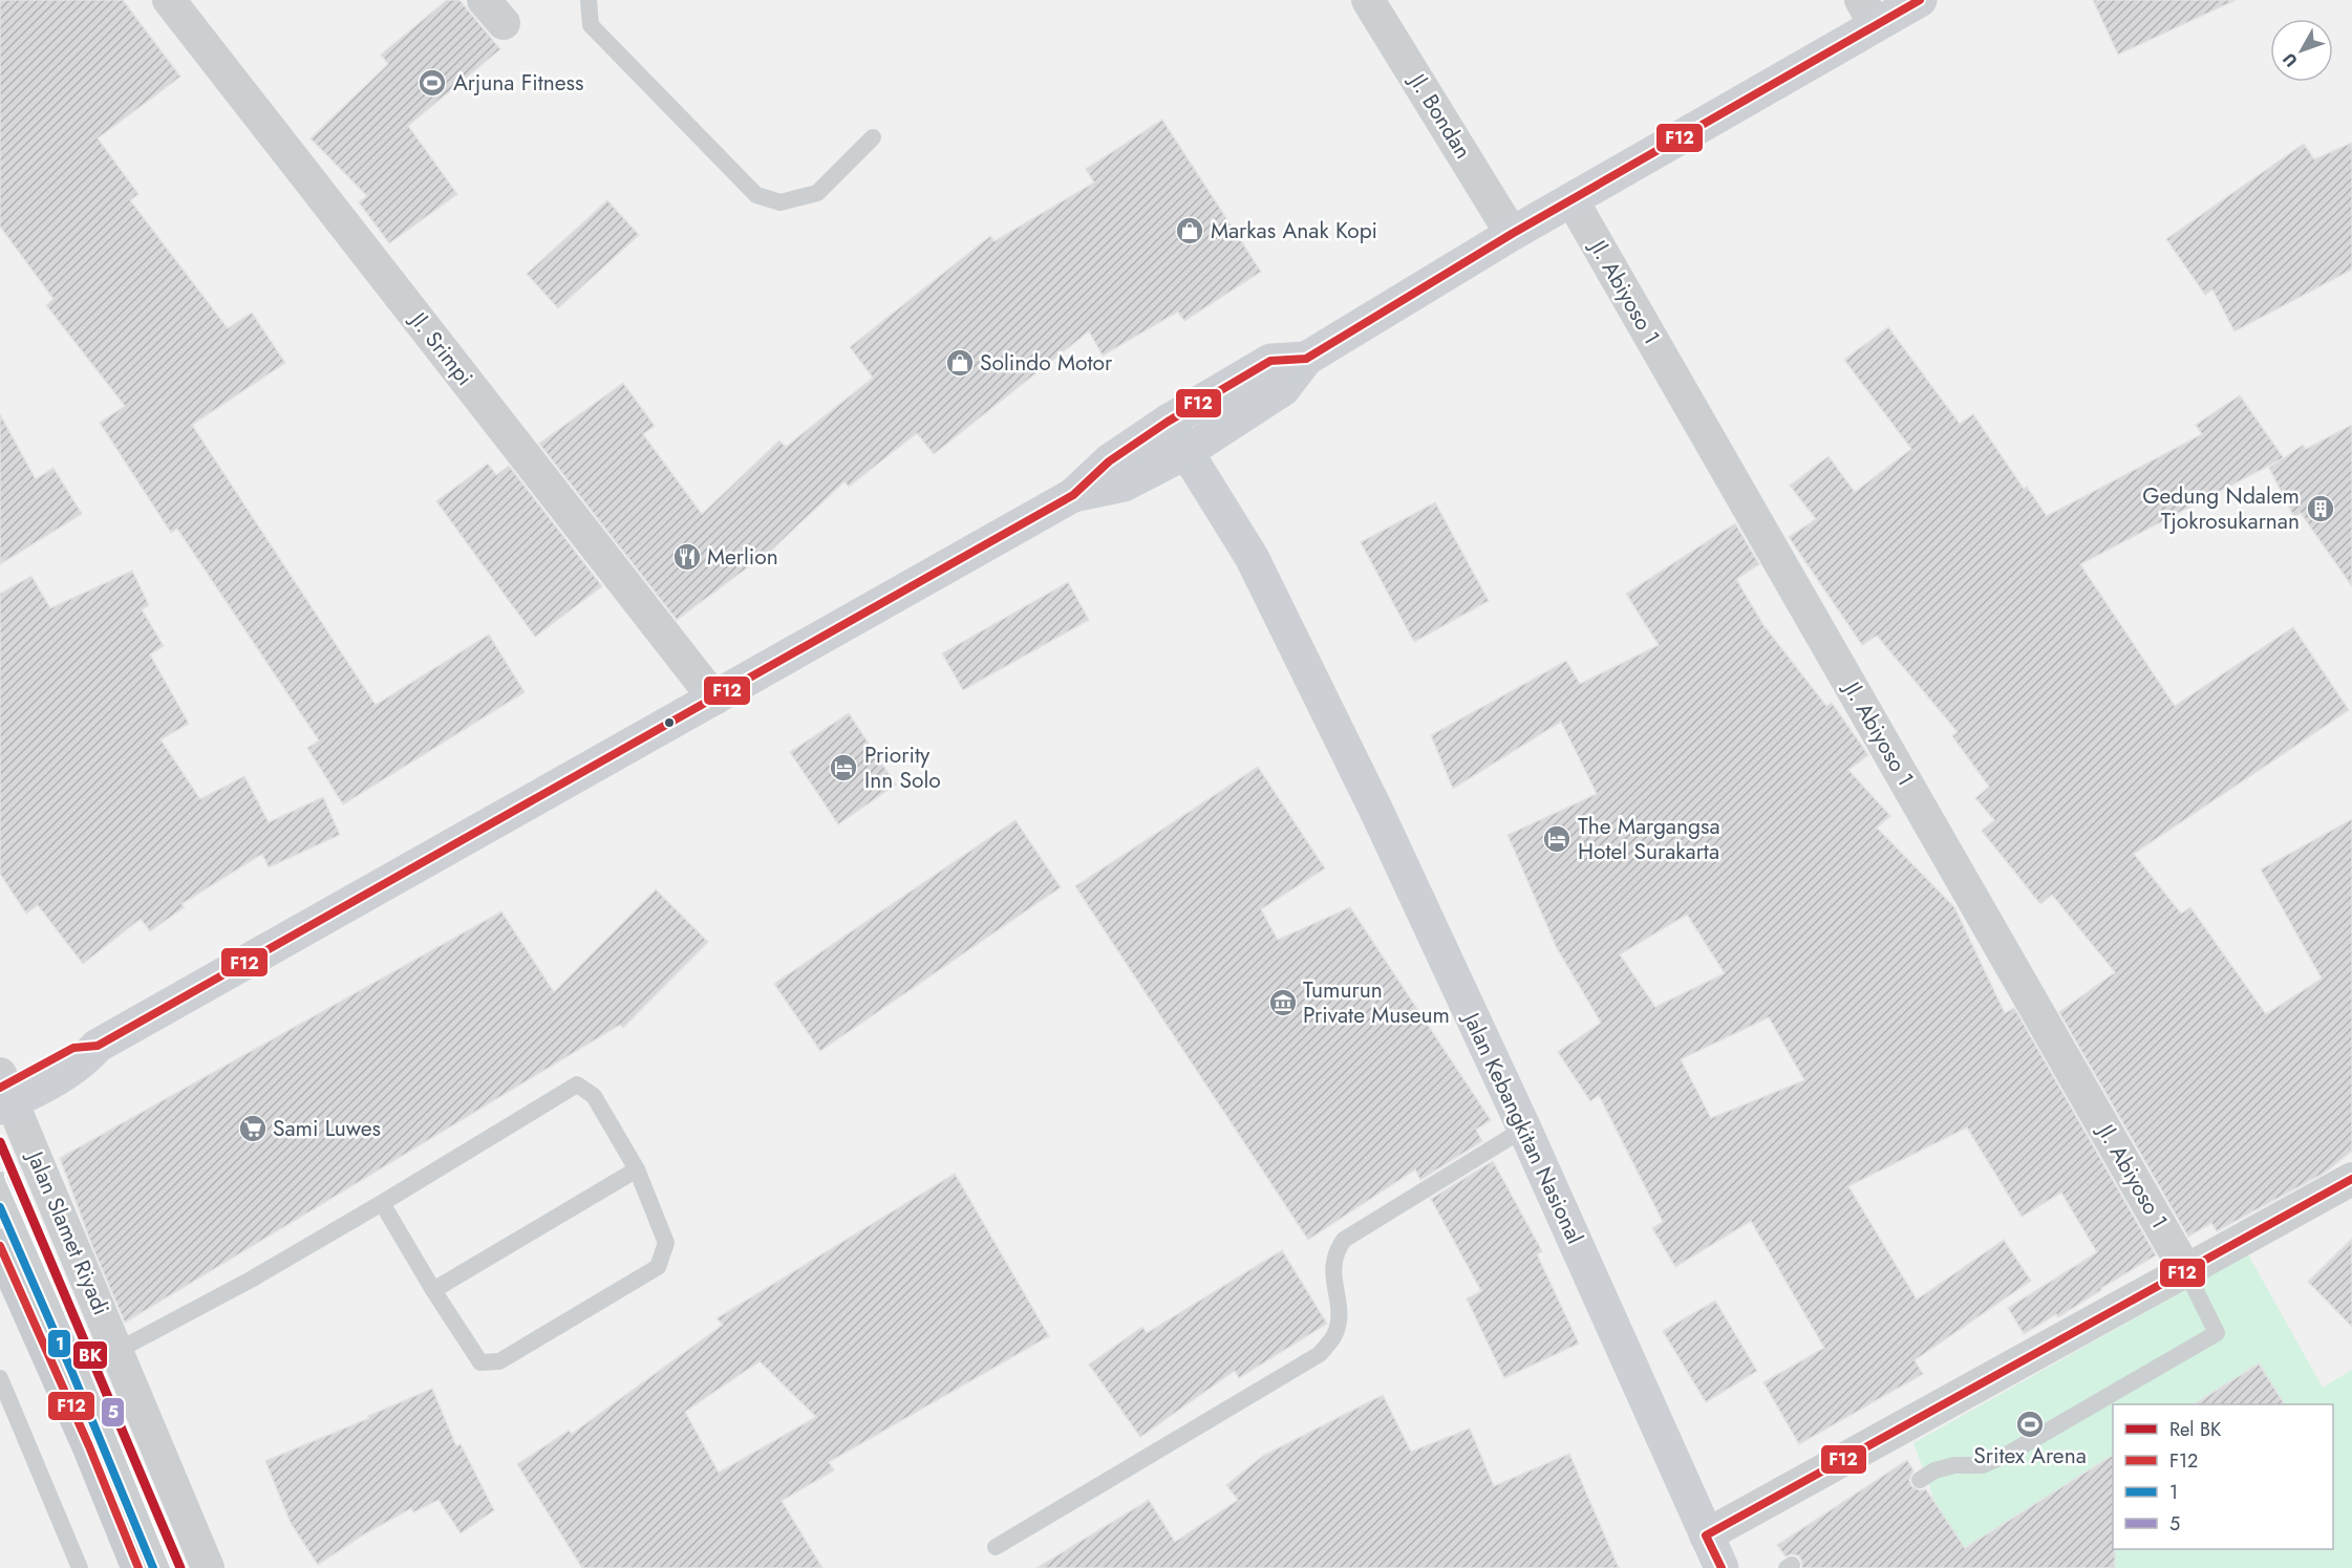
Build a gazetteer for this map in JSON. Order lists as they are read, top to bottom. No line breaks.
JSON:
{"streets":{"main road":["Jalan Kebangkitan Nasional"],"street":["Jl. Bondan","Jl. Abiyoso 1","Jl. Srimpi","Jalan Slamet Riyadi"]},"places":{"sports":["Arjuna Fitness","Sritex Arena"],"shop":["Markas Anak Kopi","Solindo Motor"],"building":["Gedung Ndalem Tjokrosukarnan"],"restaurant":["Merlion"],"hotel":["Priority Inn Solo","The Margangsa Hotel Surakarta"],"museum":["Tumurun Private Museum"],"supermarket":["Sami Luwes"]},"lines":["transit line F12","rail line BK","transit line 5","transit line 1"],"legend":["Rel BK","F12","1","5"],"north":"bottom left"}
